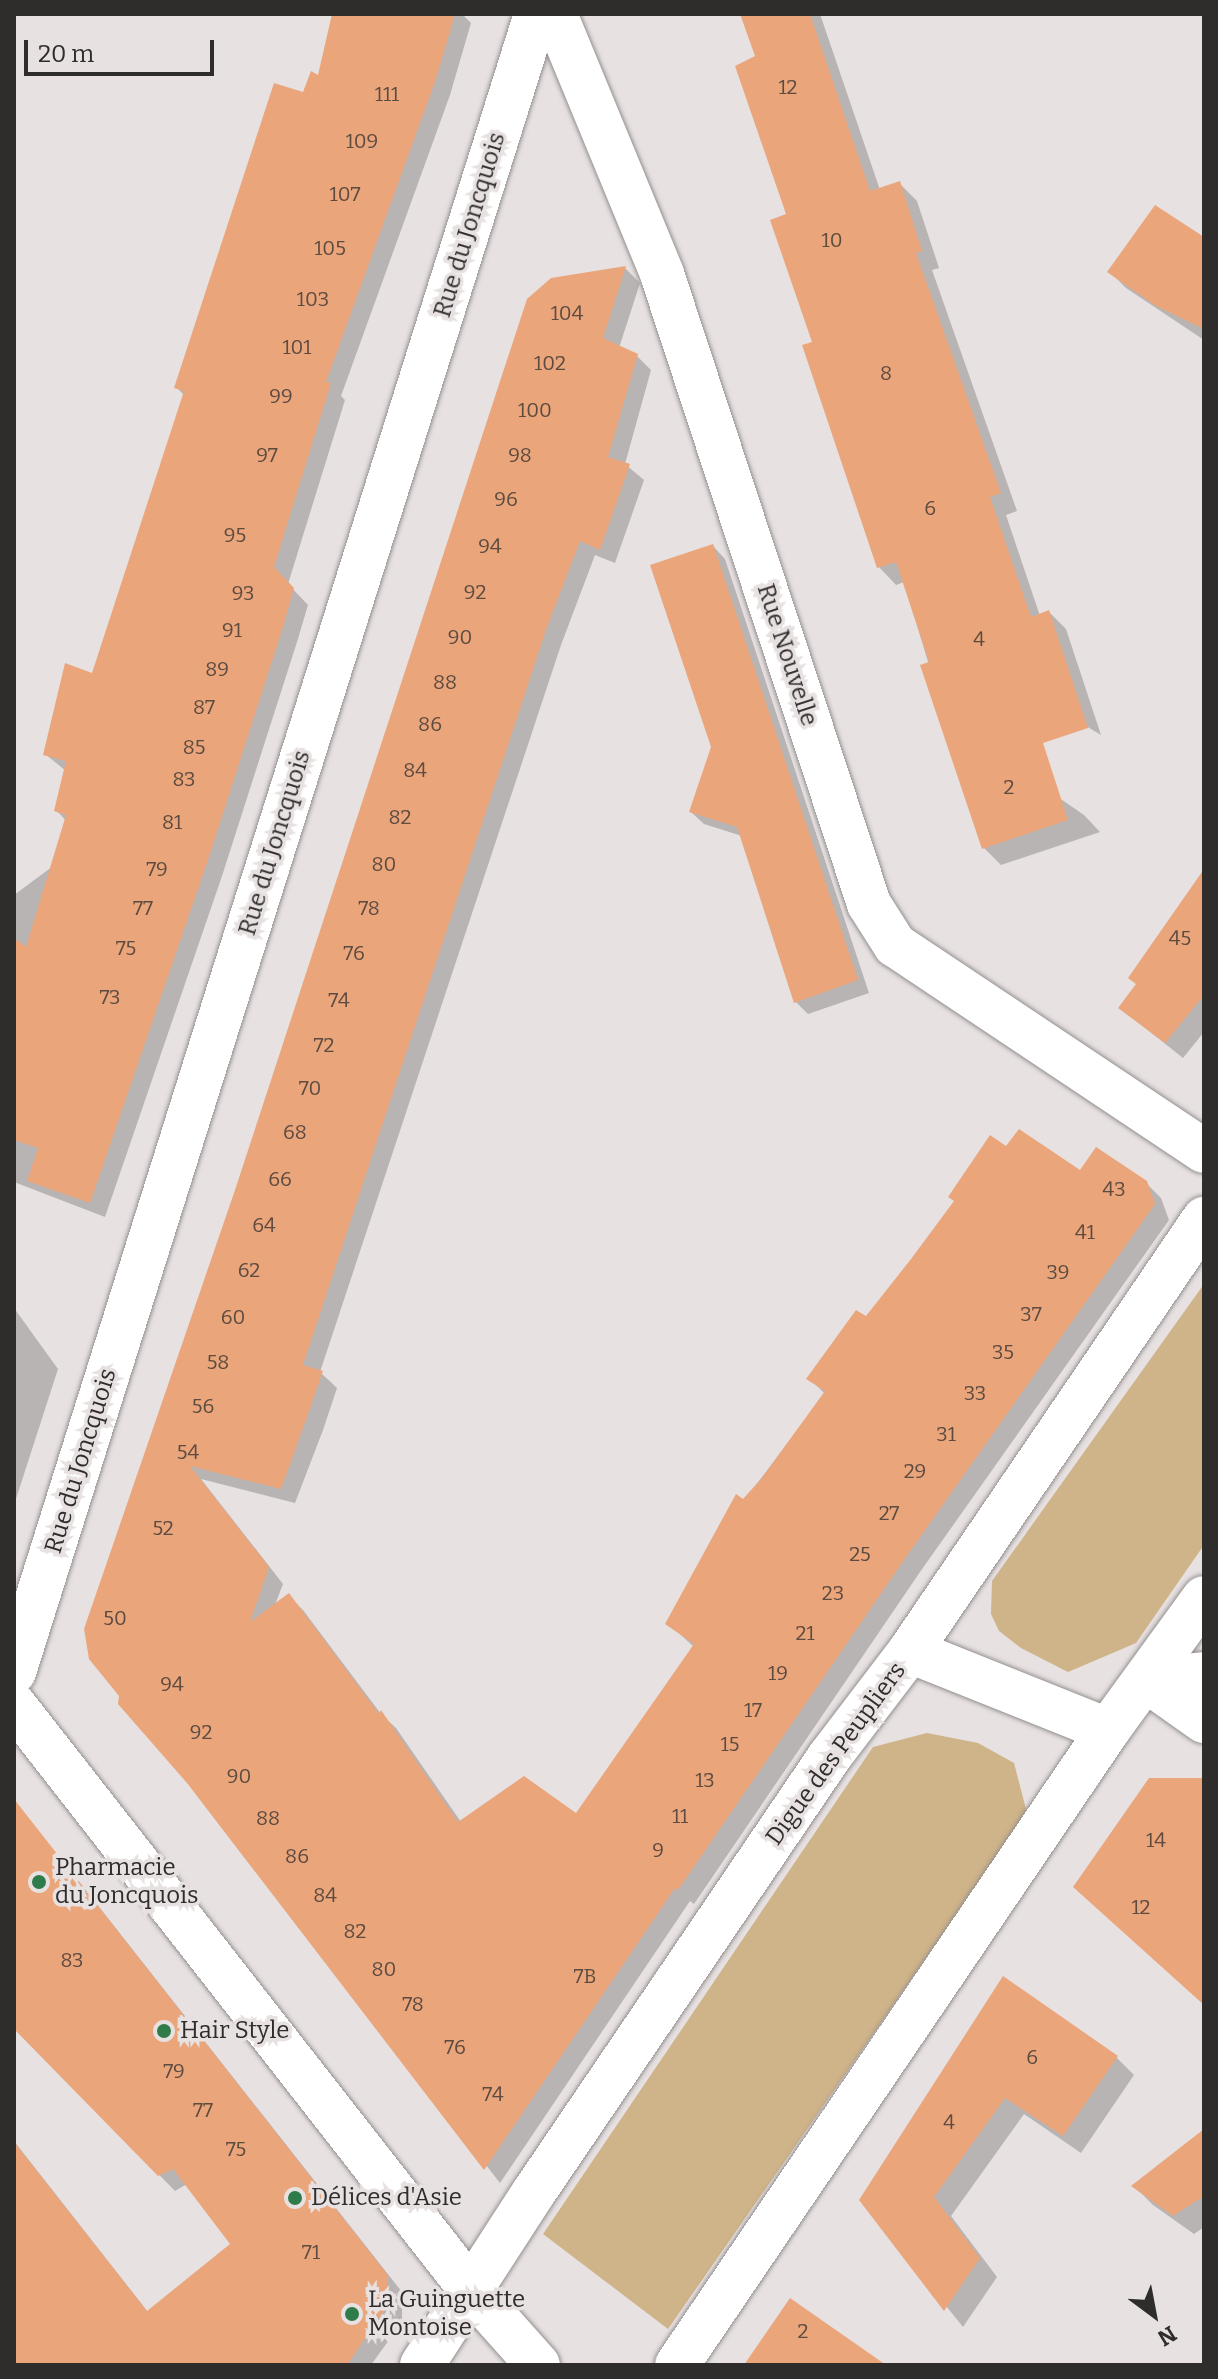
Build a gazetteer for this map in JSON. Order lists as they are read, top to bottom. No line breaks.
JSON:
{"streets":{"street":["Rue du Joncquois","Rue Nouvelle","Digue des Peupliers"]},"places":["Pharmacie du Joncquois","Hair Style","Délices d'Asie","La Guinguette Montoise"],"house_numbers":["12","111","109","107","10","105","103","104","101","102","8","99","100","97","98","96","6","95","94","92","93","91","90","4","89","88","87","86","85","84","83","2","82","81","80","79","77","78","45","75","76","73","74","72","70","68","66","43","64","41","62","39","37","60","35","58","33","56","31","54","29","27","52","25","23","50","21","19","94","17","92","15","90","13","11","88","14","9","86","84","12","82","83","80","7B","78","76","6","79","74","77","4","75","71","2"],"scale_bar":"20 m","north":"bottom right"}
